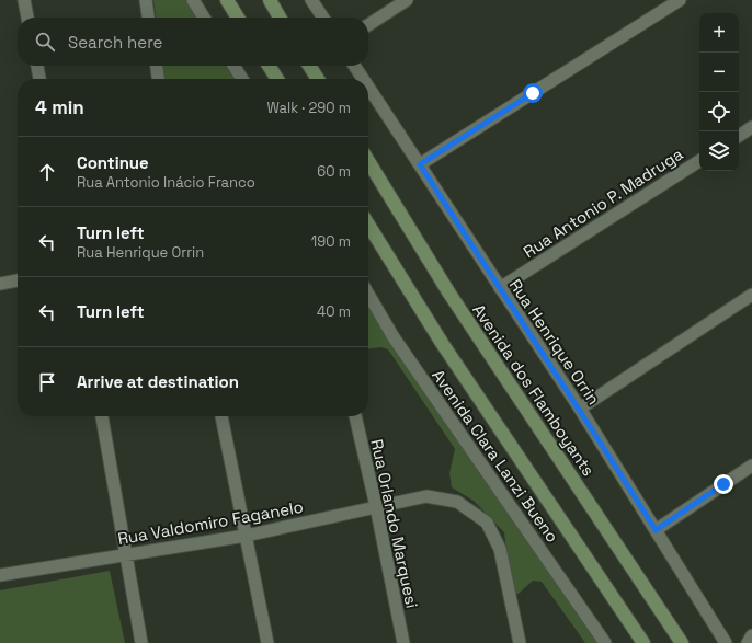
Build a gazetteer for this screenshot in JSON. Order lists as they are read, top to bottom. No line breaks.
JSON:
{"streets":{"main road":["Avenida dos Flamboyants"],"street":["Rua Antonio P. Madruga","Rua Henrique Orrin","Avenida Clara Lanzi Bueno","Rua Valdomiro Faganelo","Rua Orlando Marquesi"]},"crossings":[["Rua Antonio P. Madruga","Rua Henrique Orrin"],["Rua Valdomiro Faganelo","Rua Orlando Marquesi"]],"page":{"map_buttons":["+","−"],"search":"Search here","heading":["4 min","Walk · 290 m"],"list":[["Continue","Rua Antonio Inácio Franco","60 m"],["Turn left","Rua Henrique Orrin","190 m"],["Turn left","40 m"],"Arrive at destination"]}}
